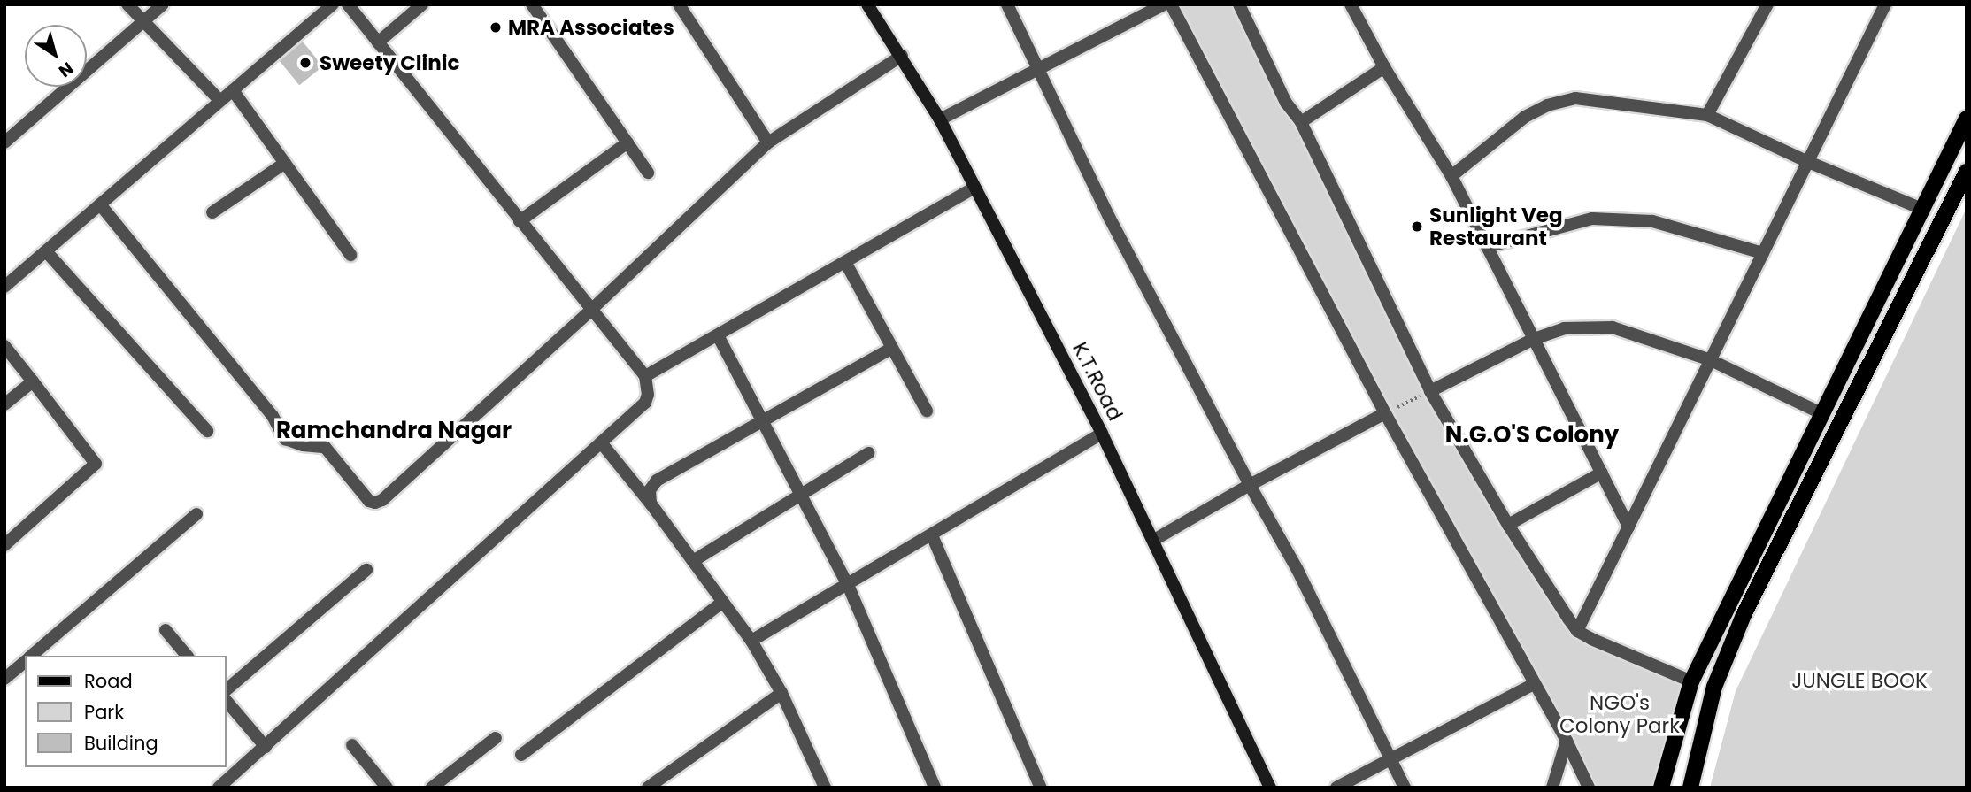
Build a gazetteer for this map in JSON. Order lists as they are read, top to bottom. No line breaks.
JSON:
{"streets":{"main road":["K.T.Road"]},"districts":["Ramchandra Nagar","N.G.O'S Colony"],"parks":["JUNGLE BOOK","NGO's Colony Park"],"places":["MRA Associates","Sweety Clinic","Sunlight Veg Restaurant"],"legend":["Road","Park","Building"],"north":"bottom right"}
